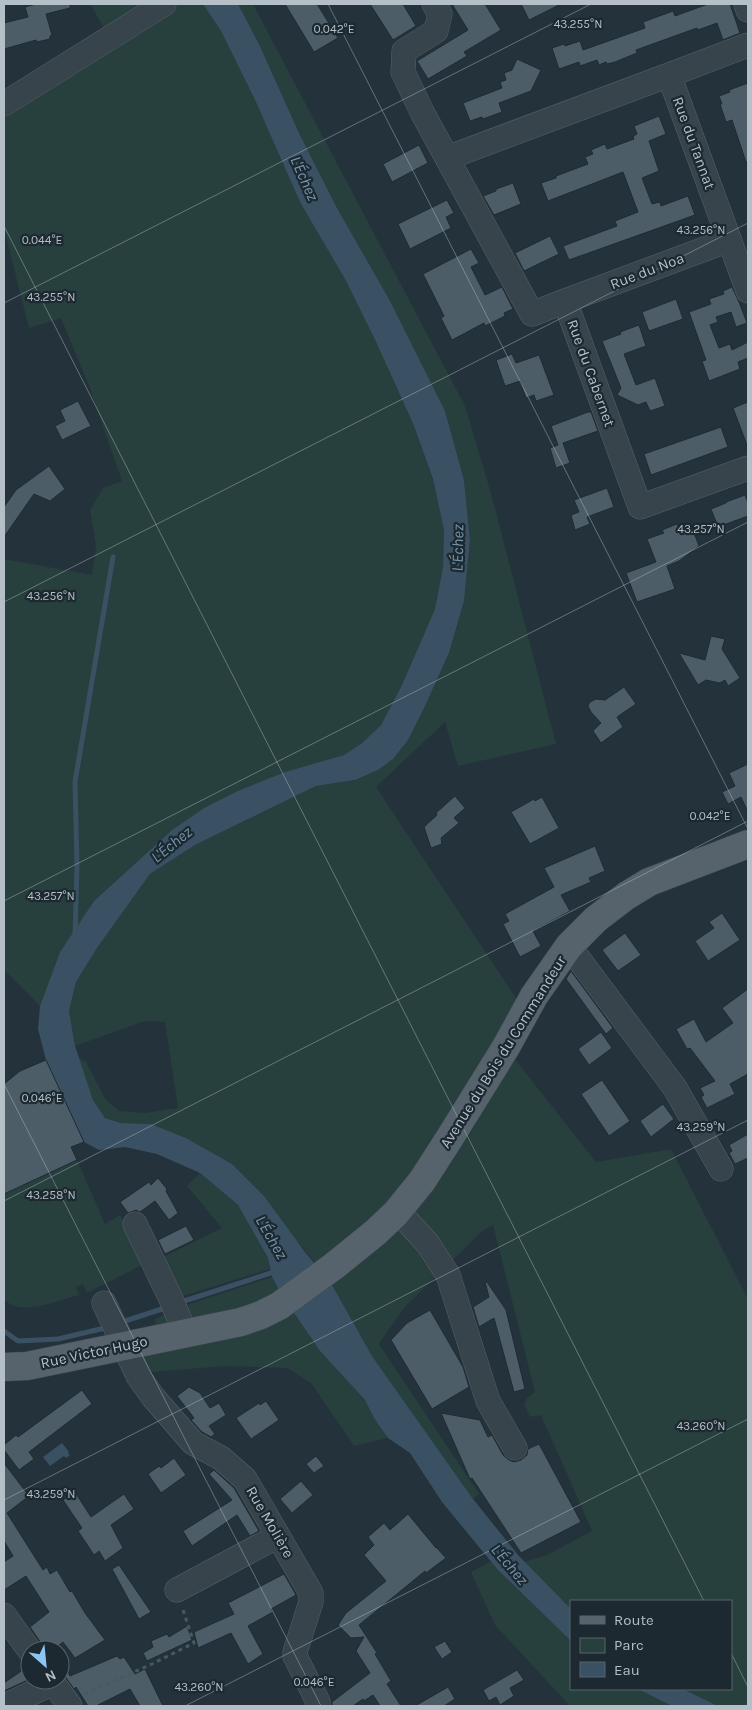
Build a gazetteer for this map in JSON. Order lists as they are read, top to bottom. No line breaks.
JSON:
{"streets":{"main road":["Avenue du Bois du Commandeur","Rue Victor Hugo"],"street":["Rue du Tannat","Rue du Noa","Rue du Cabernet","Rue Molière"]},"crossings":[["Rue du Tannat","Rue du Noa"],["Rue du Noa","Rue du Cabernet"],["Avenue du Bois du Commandeur","Rue Victor Hugo"],["Rue Victor Hugo","Rue Molière"]],"water":["L'Échez"],"legend":["Route","Parc","Eau"],"north":"bottom right","coordinates":["43.255°N","0.042°E","43.256°N","0.044°E","43.257°N","0.046°E","43.259°N","43.258°N","43.260°N"]}
